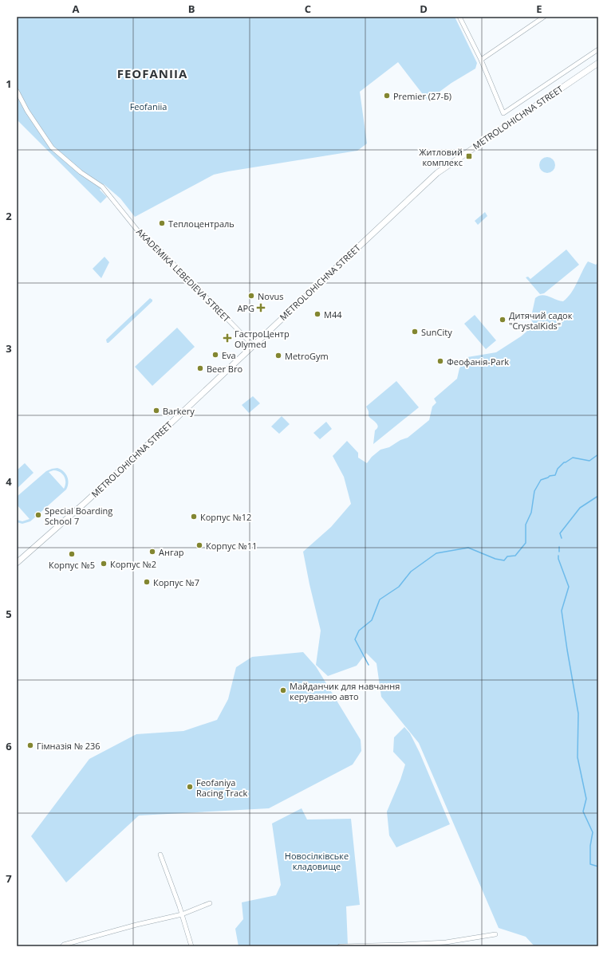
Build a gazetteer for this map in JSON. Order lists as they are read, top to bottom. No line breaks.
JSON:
{"streets":{"street":["METROLOHICHNA STREET","AKADEMIKA LEBEDIEVA STREET"]},"crossings":[["METROLOHICHNA STREET","AKADEMIKA LEBEDIEVA STREET"]],"districts":["FEOFANIIA"],"parks":["Feofaniia","Новосілківське кладовище"],"places":{"other":["Premier (27-Б)","Теплоцентраль","Novus","M44","Дитячий садок \"CrystalKids\"","SunCity","Eva","MetroGym","Феофанія-Park","Beer Bro","Barkery","Special Boarding School 7","Корпус №12","Корпус №11","Ангар","Корпус №5","Корпус №2","Корпус №7","Майданчик для навчання керуванню авто","Гімназія № 236","Feofaniya Racing Track"],"transit":["Житловий комплекс"],"health":["APG","ГастроЦентр Olymed"]},"grid":{"columns":["A","B","C","D","E"],"rows":["1","2","3","4","5","6","7"]}}
